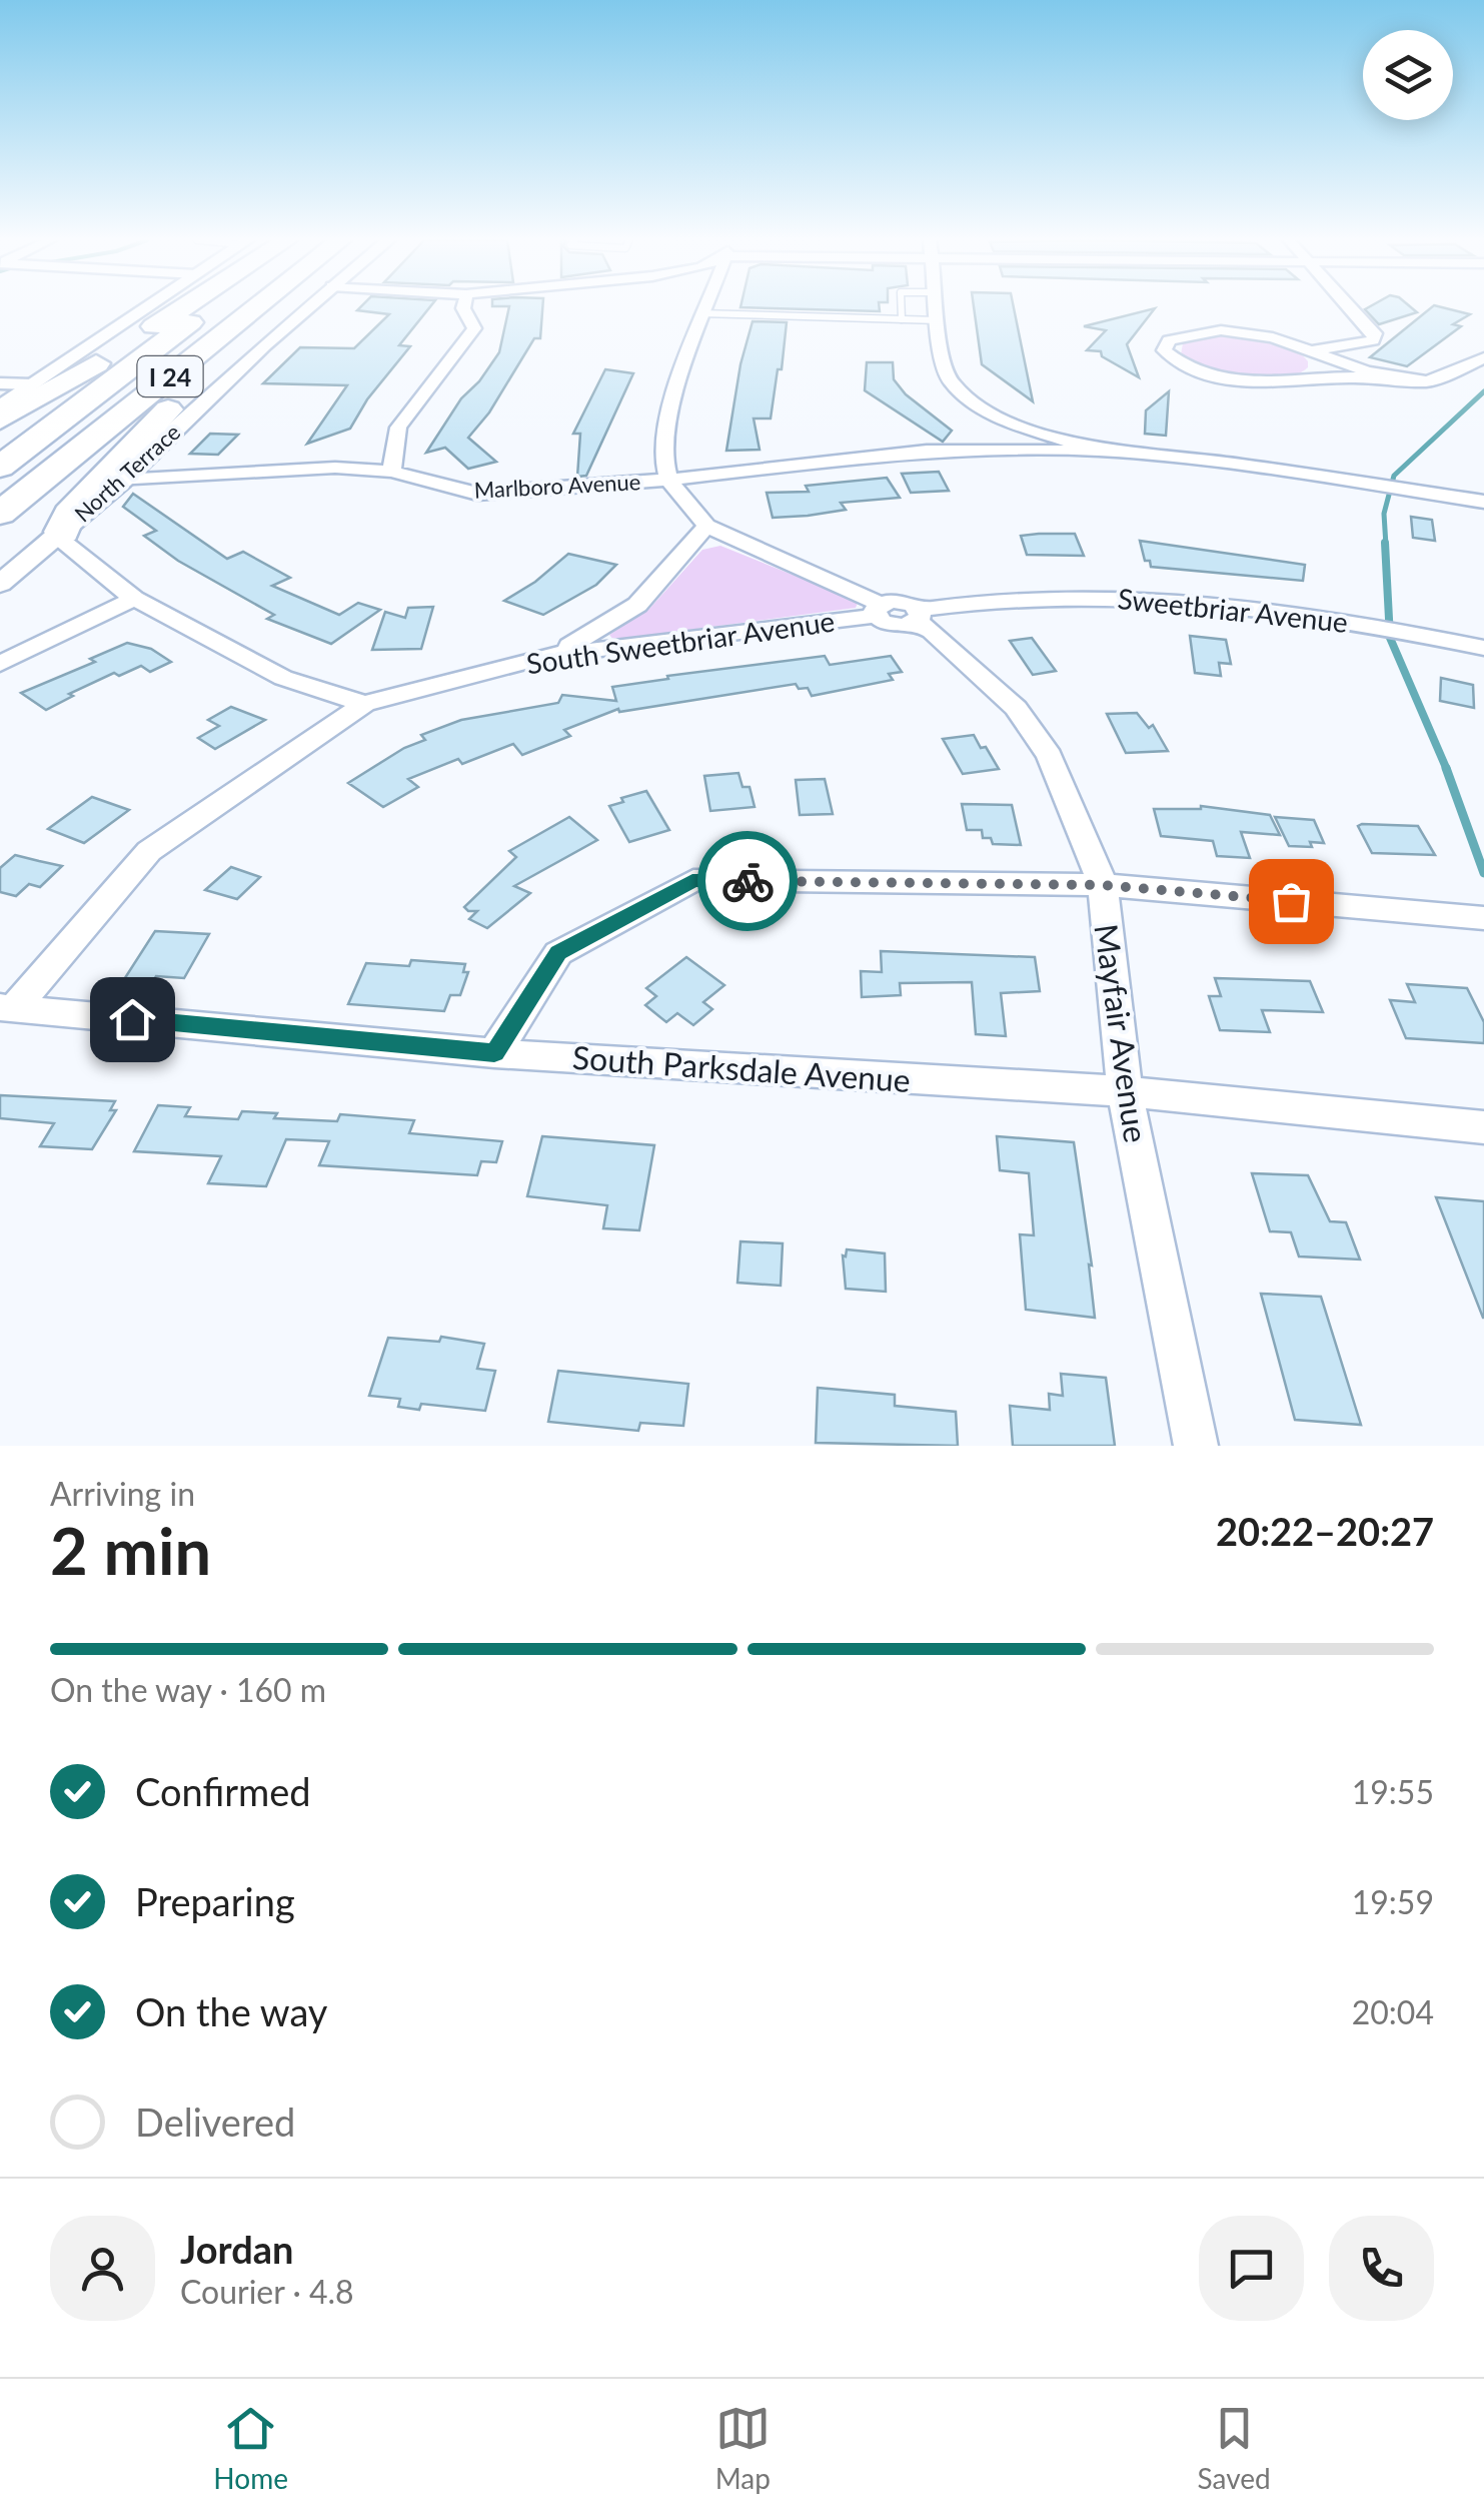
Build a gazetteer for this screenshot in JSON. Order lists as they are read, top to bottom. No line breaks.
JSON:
{"streets":{"highway":["I 24"],"street":["North Terrace","Marlboro Avenue","Sweetbriar Avenue","South Sweetbriar Avenue","Mayfair Avenue","South Parksdale Avenue"]},"crossings":[["North Terrace","Marlboro Avenue"],["Sweetbriar Avenue","Mayfair Avenue"],["Mayfair Avenue","South Parksdale Avenue"]],"page":{"heading":["2 min","Arriving in","20:22–20:27"],"panel":["Jordan","Courier · 4.8"],"bar":"On the way · 160 m","list":[["Confirmed","19:55"],["Preparing","19:59"],["On the way","20:04"],"Delivered"],"tabs":["Home","Map","Saved"]}}
